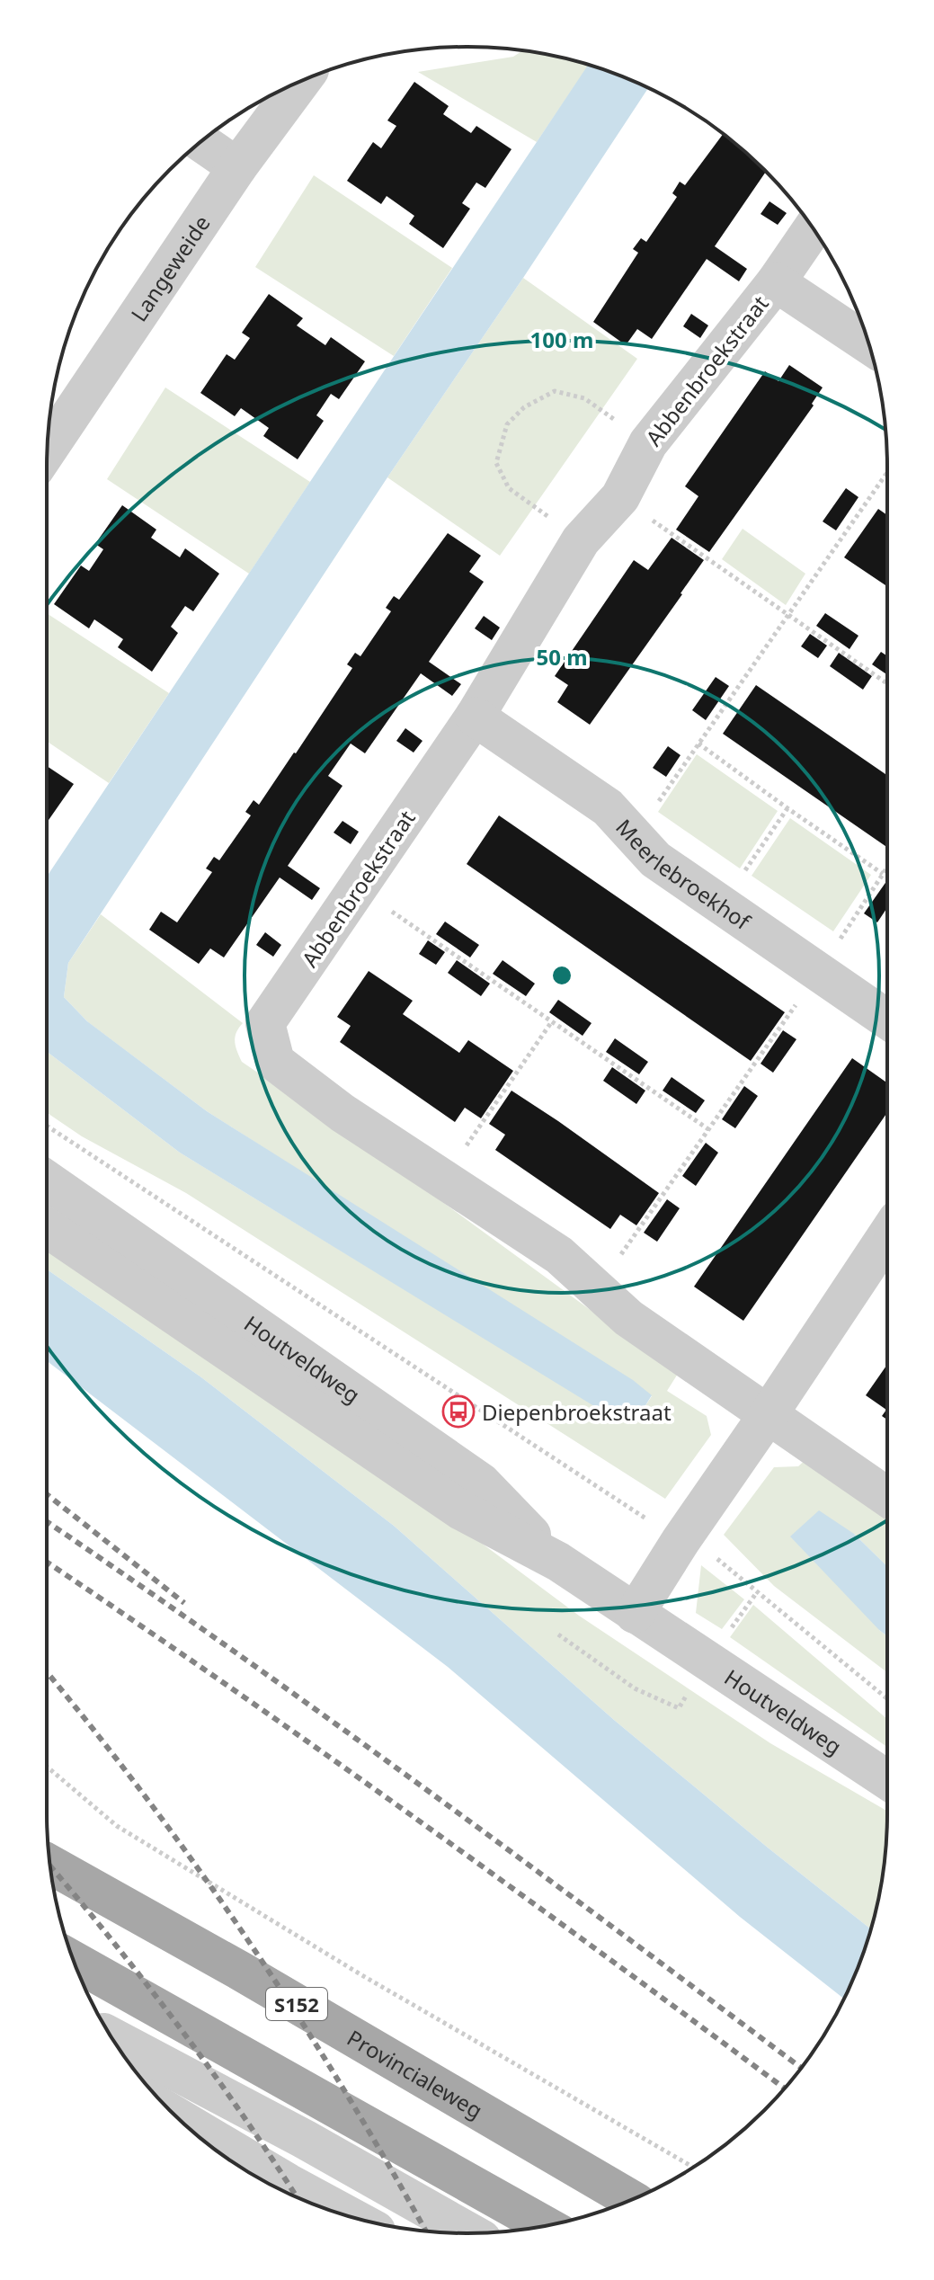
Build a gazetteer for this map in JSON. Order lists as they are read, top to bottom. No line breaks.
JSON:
{"streets":{"main road":["S152","Provincialeweg"],"street":["Langeweide","Abbenbroekstraat","Meerlebroekhof","Houtveldweg"]},"crossings":[["Abbenbroekstraat","Meerlebroekhof"]],"places":{"bus stop":["Diepenbroekstraat"]},"rings":["100 m","50 m"]}
